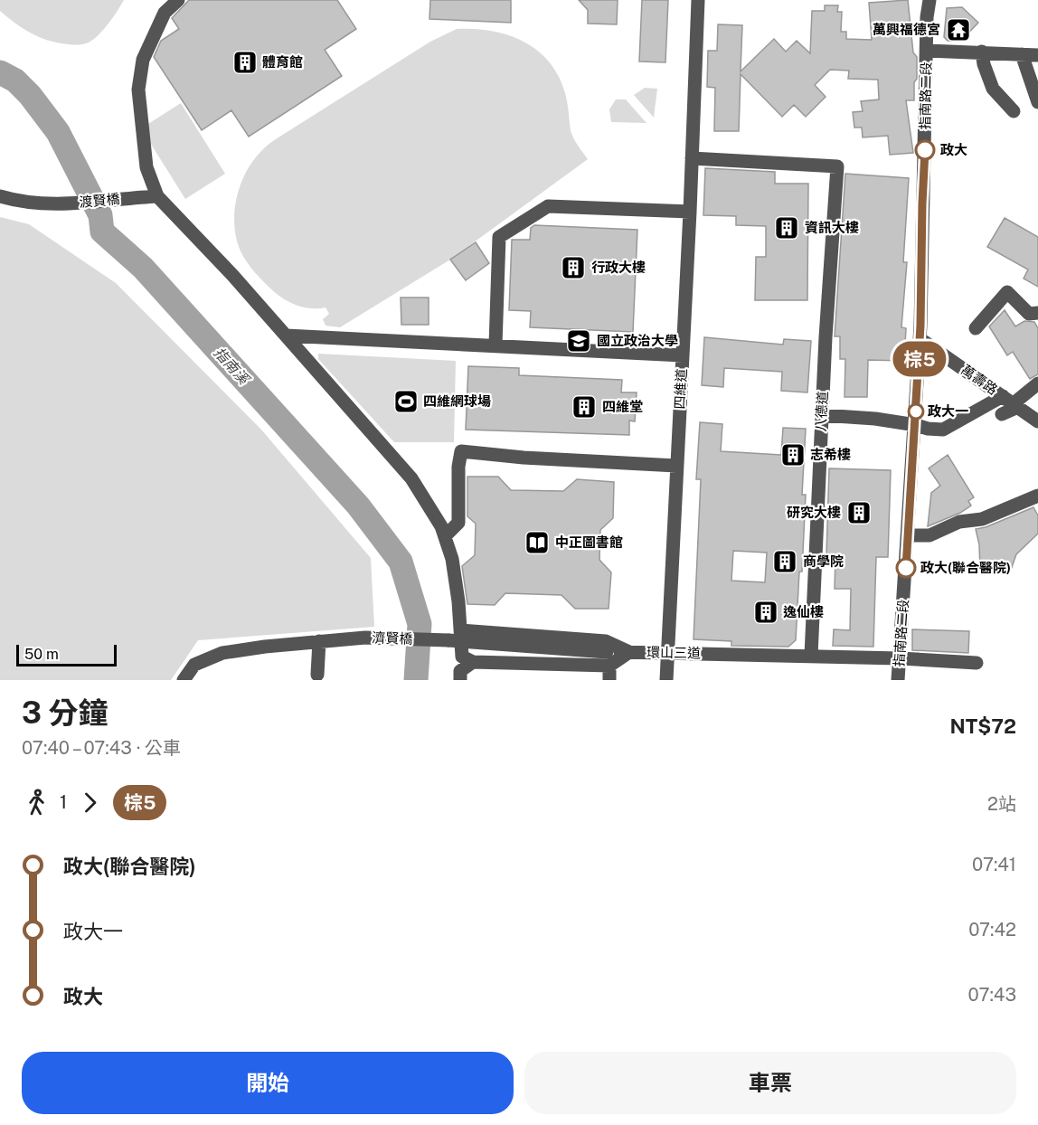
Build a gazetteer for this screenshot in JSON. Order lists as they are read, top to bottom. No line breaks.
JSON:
{"streets":{"street":["指南路二段","渡賢橋","萬壽路","四維道","八德道","濟賢橋","環山三道"]},"crossings":[["指南路二段","萬壽路"],["指南路二段","環山三道"],["四維道","八德道"],["四維道","環山三道"],["八德道","環山三道"],["濟賢橋","環山三道"]],"water":["指南溪"],"places":{"temple":["萬興福德宮"],"building":["體育館","資訊大樓","行政大樓","四維堂","志希樓","研究大樓","商學院","逸仙樓"],"other":["政大","政大一","政大(聯合醫院)"],"school or university":["國立政治大學"],"sports":["四維網球場"],"library":["中正圖書館"]},"lines":["bus line 棕5"],"scale_bar":"50 m","page":{"on_map":"棕5","scale":"50 m","heading":["3 分鐘","07:40 – 07:43 · 公車","NT$72"],"legs":["1","棕5","2站"],"list":[{"name":"政大(聯合醫院)","value":"07:41"},{"name":"政大一","value":"07:42"},{"name":"政大","value":"07:43"}],"buttons":["開始","車票"]}}
